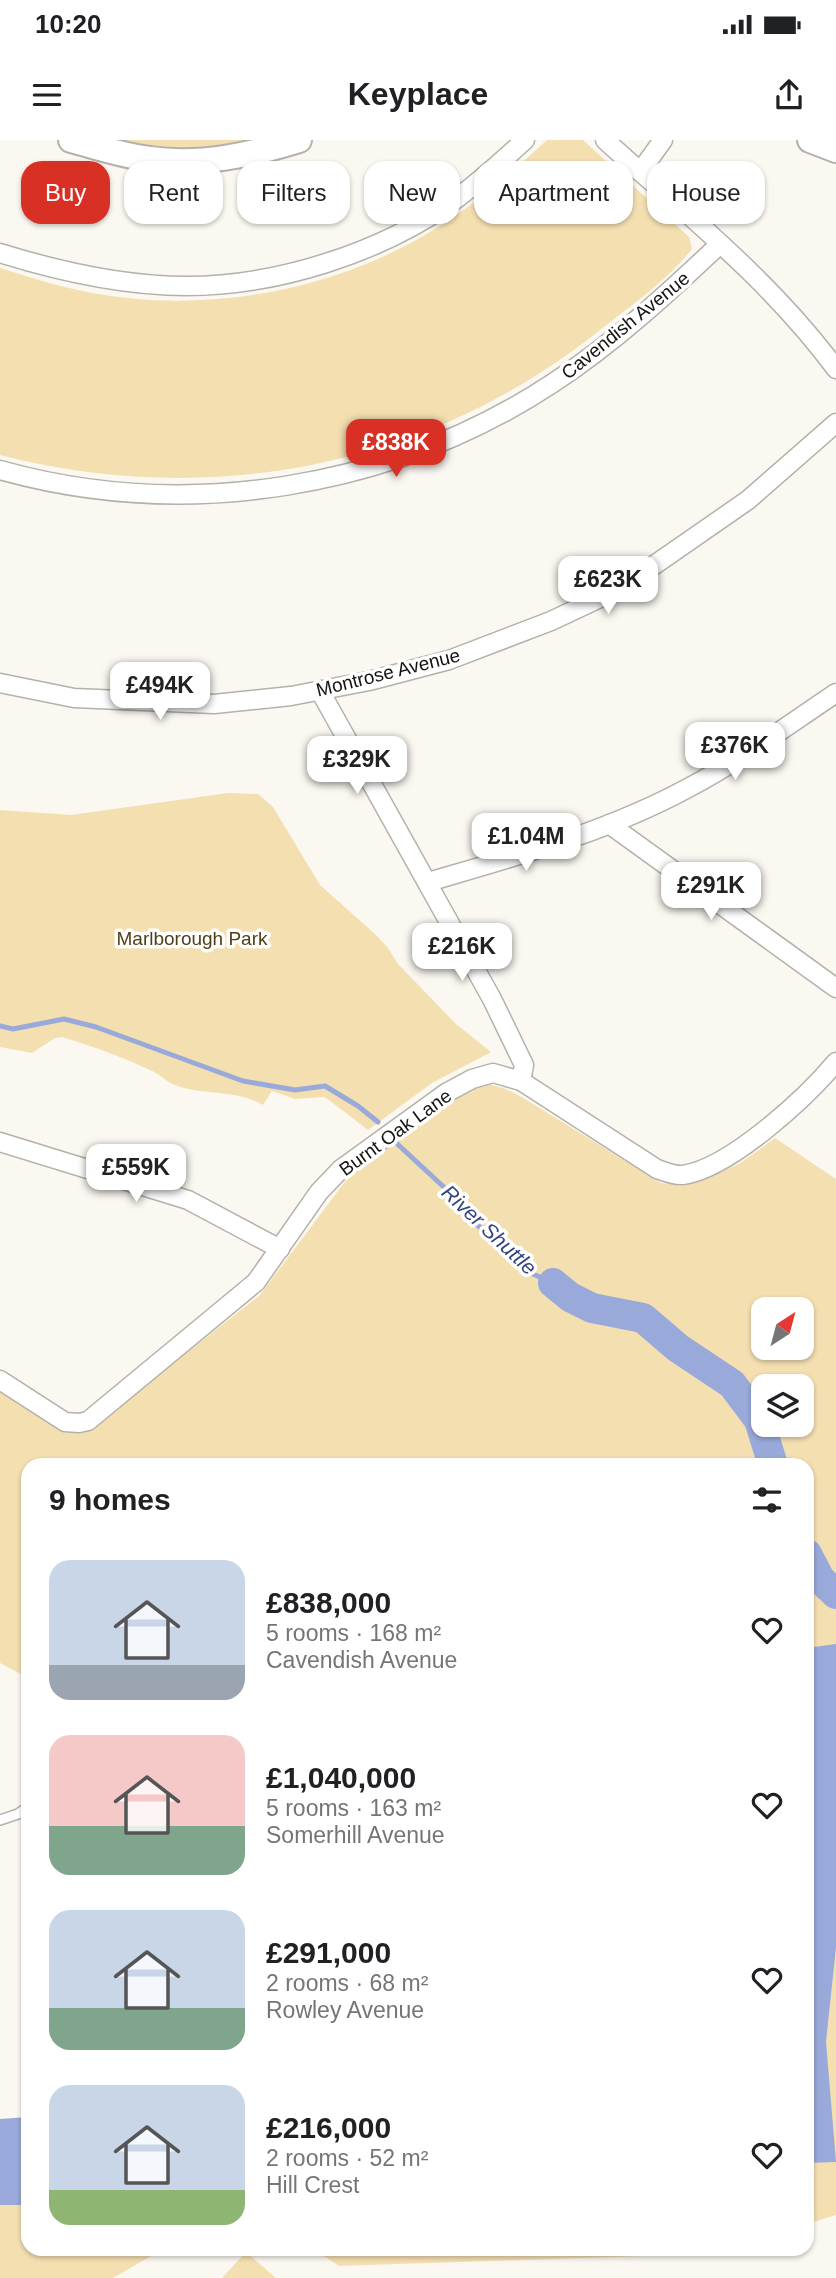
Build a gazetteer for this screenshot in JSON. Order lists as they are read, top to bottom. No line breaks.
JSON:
{"streets":{"street":["Cavendish Avenue","Montrose Avenue","Burnt Oak Lane"]},"water":["River Shuttle"],"parks":["Marlborough Park"],"north":"top right","page":{"status":"10:20","header":"Keyplace","chip":["Buy","Rent","Filters","New","Apartment","House"],"price":["£838K","£623K","£494K","£376K","£329K","£1.04M","£291K","£216K","£559K"],"heading":"9 homes","list":[{"name":"£838,000","note":"5 rooms · 168 m² · Cavendish Avenue"},{"name":"£1,040,000","note":"5 rooms · 163 m² · Somerhill Avenue"},{"name":"£291,000","note":"2 rooms · 68 m² · Rowley Avenue"},{"name":"£216,000","note":"2 rooms · 52 m² · Hill Crest"}]}}
